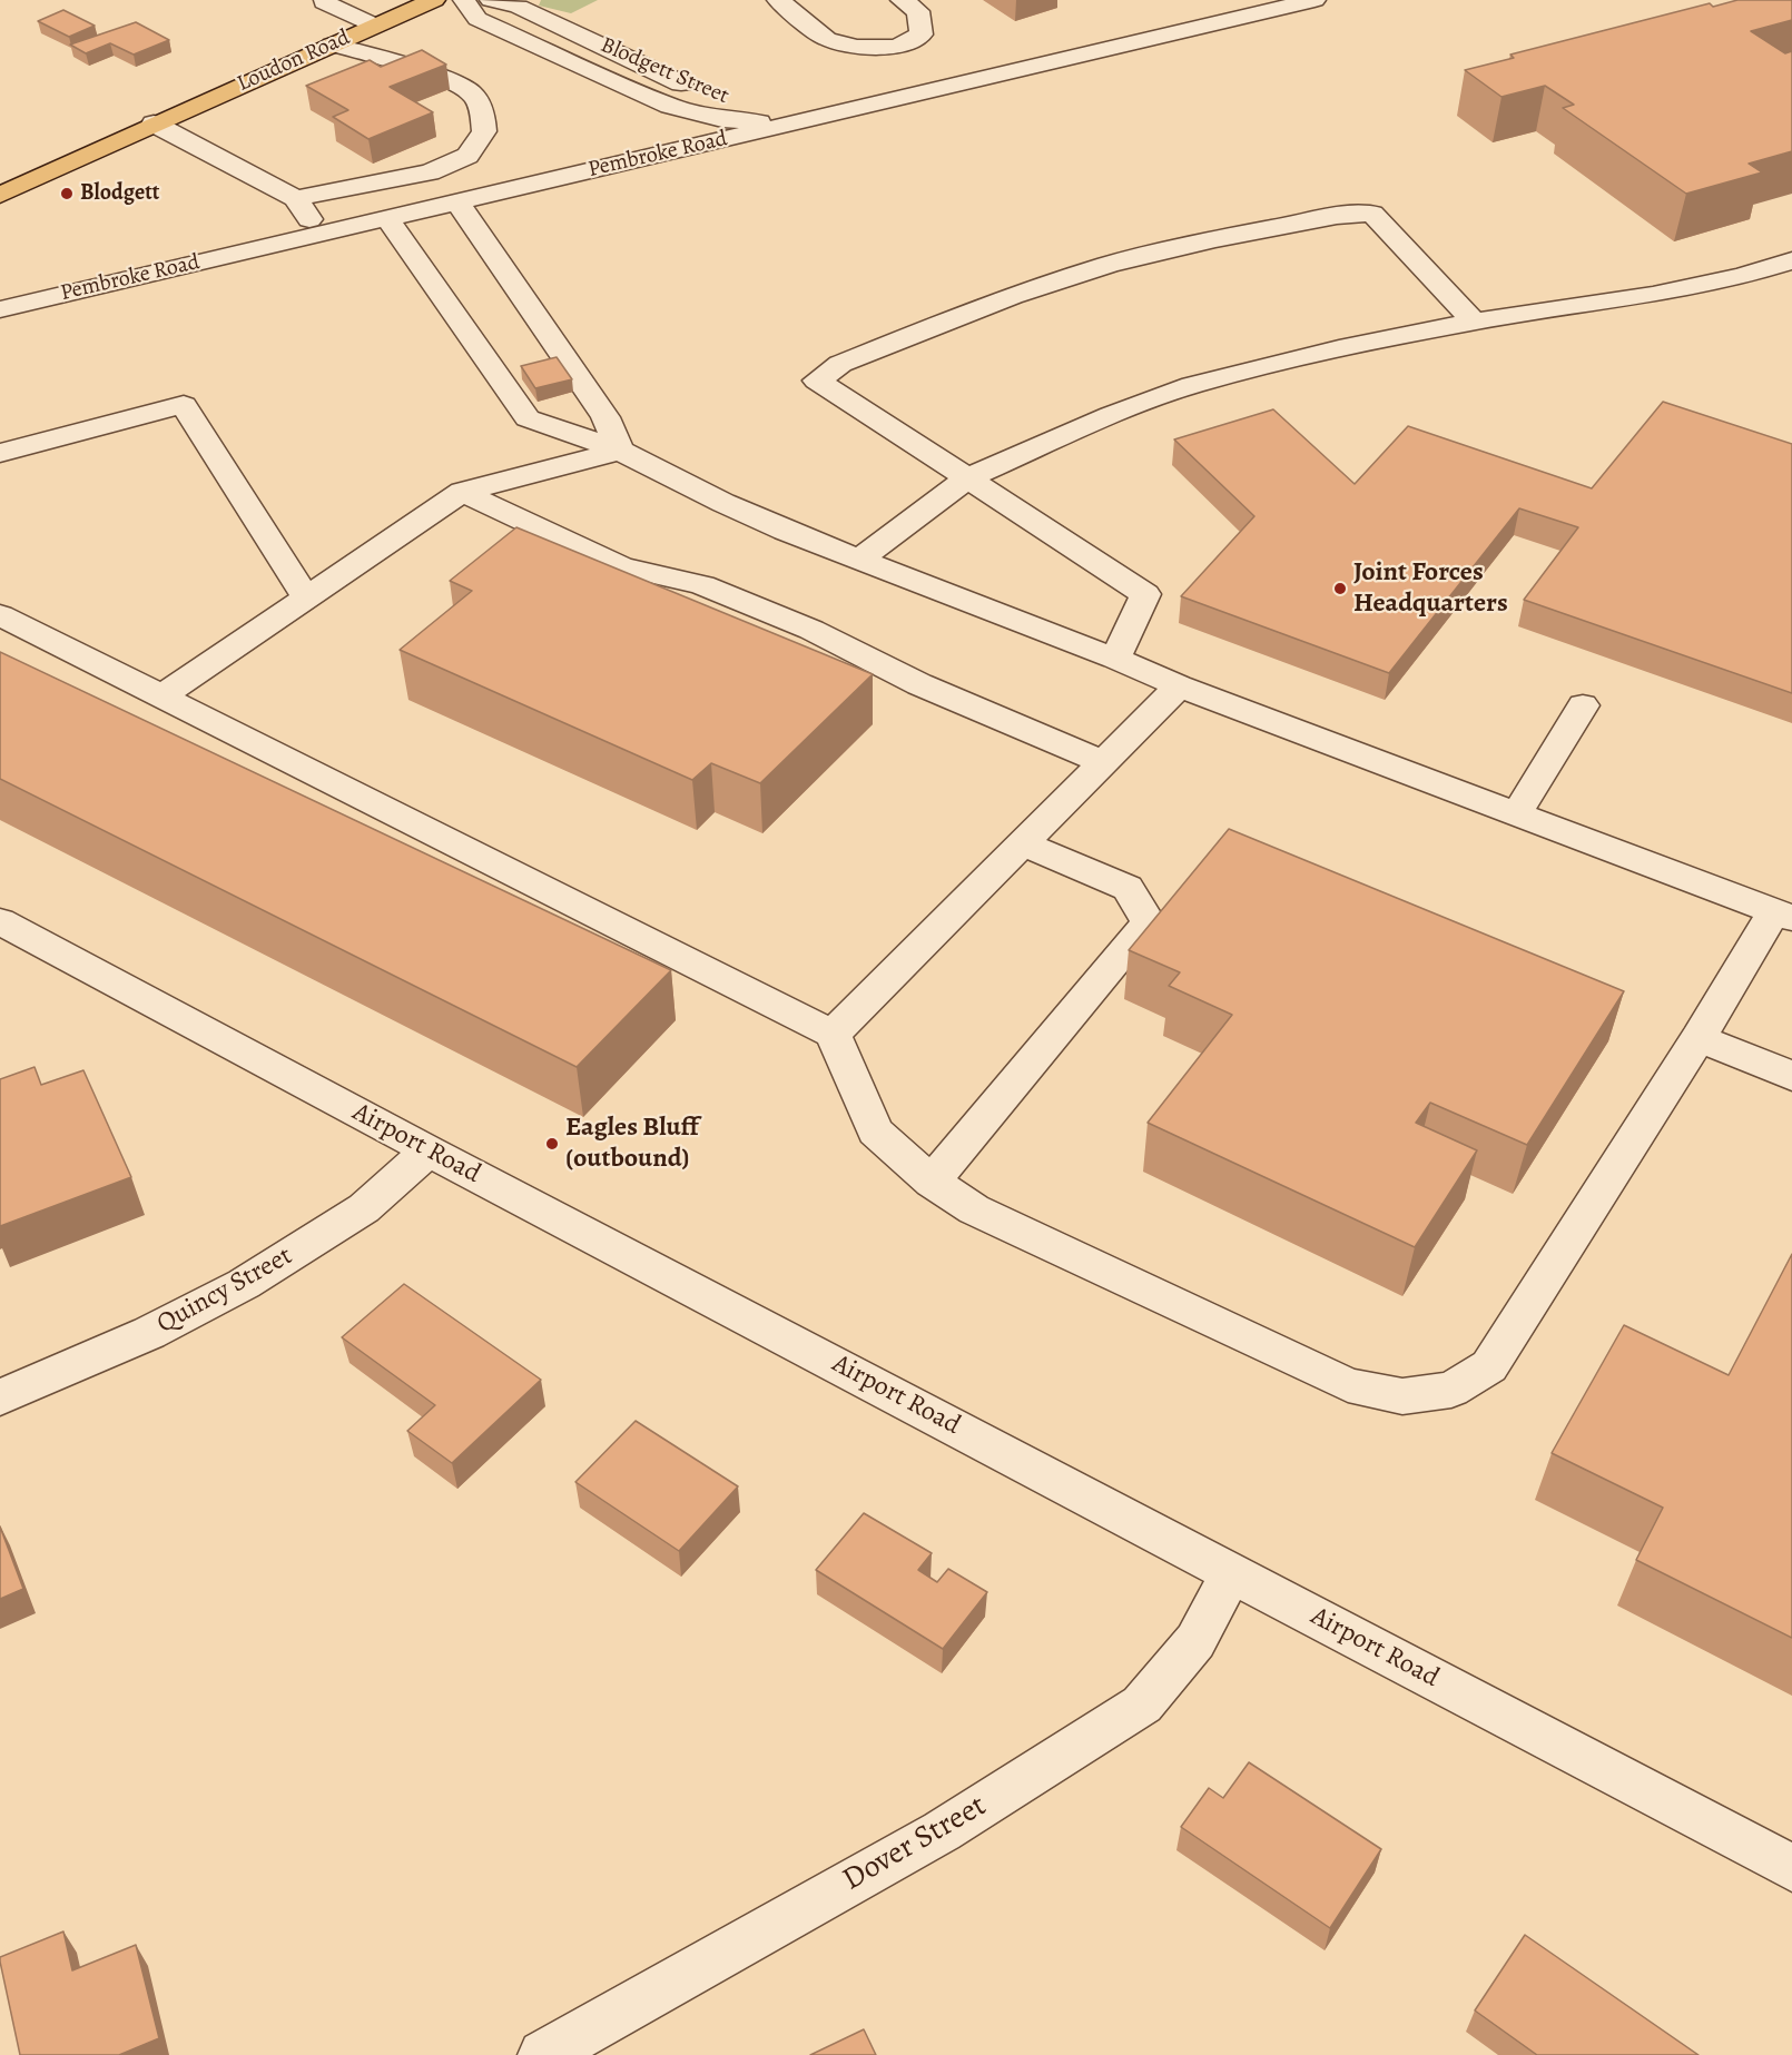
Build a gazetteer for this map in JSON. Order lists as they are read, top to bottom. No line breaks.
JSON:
{"streets":{"main road":["Loudon Road"],"street":["Blodgett Street","Pembroke Road","Airport Road","Quincy Street","Dover Street"]},"crossings":[["Blodgett Street","Pembroke Road"],["Airport Road","Quincy Street"],["Airport Road","Dover Street"]],"places":["Blodgett","Joint Forces Headquarters","Eagles Bluff (outbound)"]}
